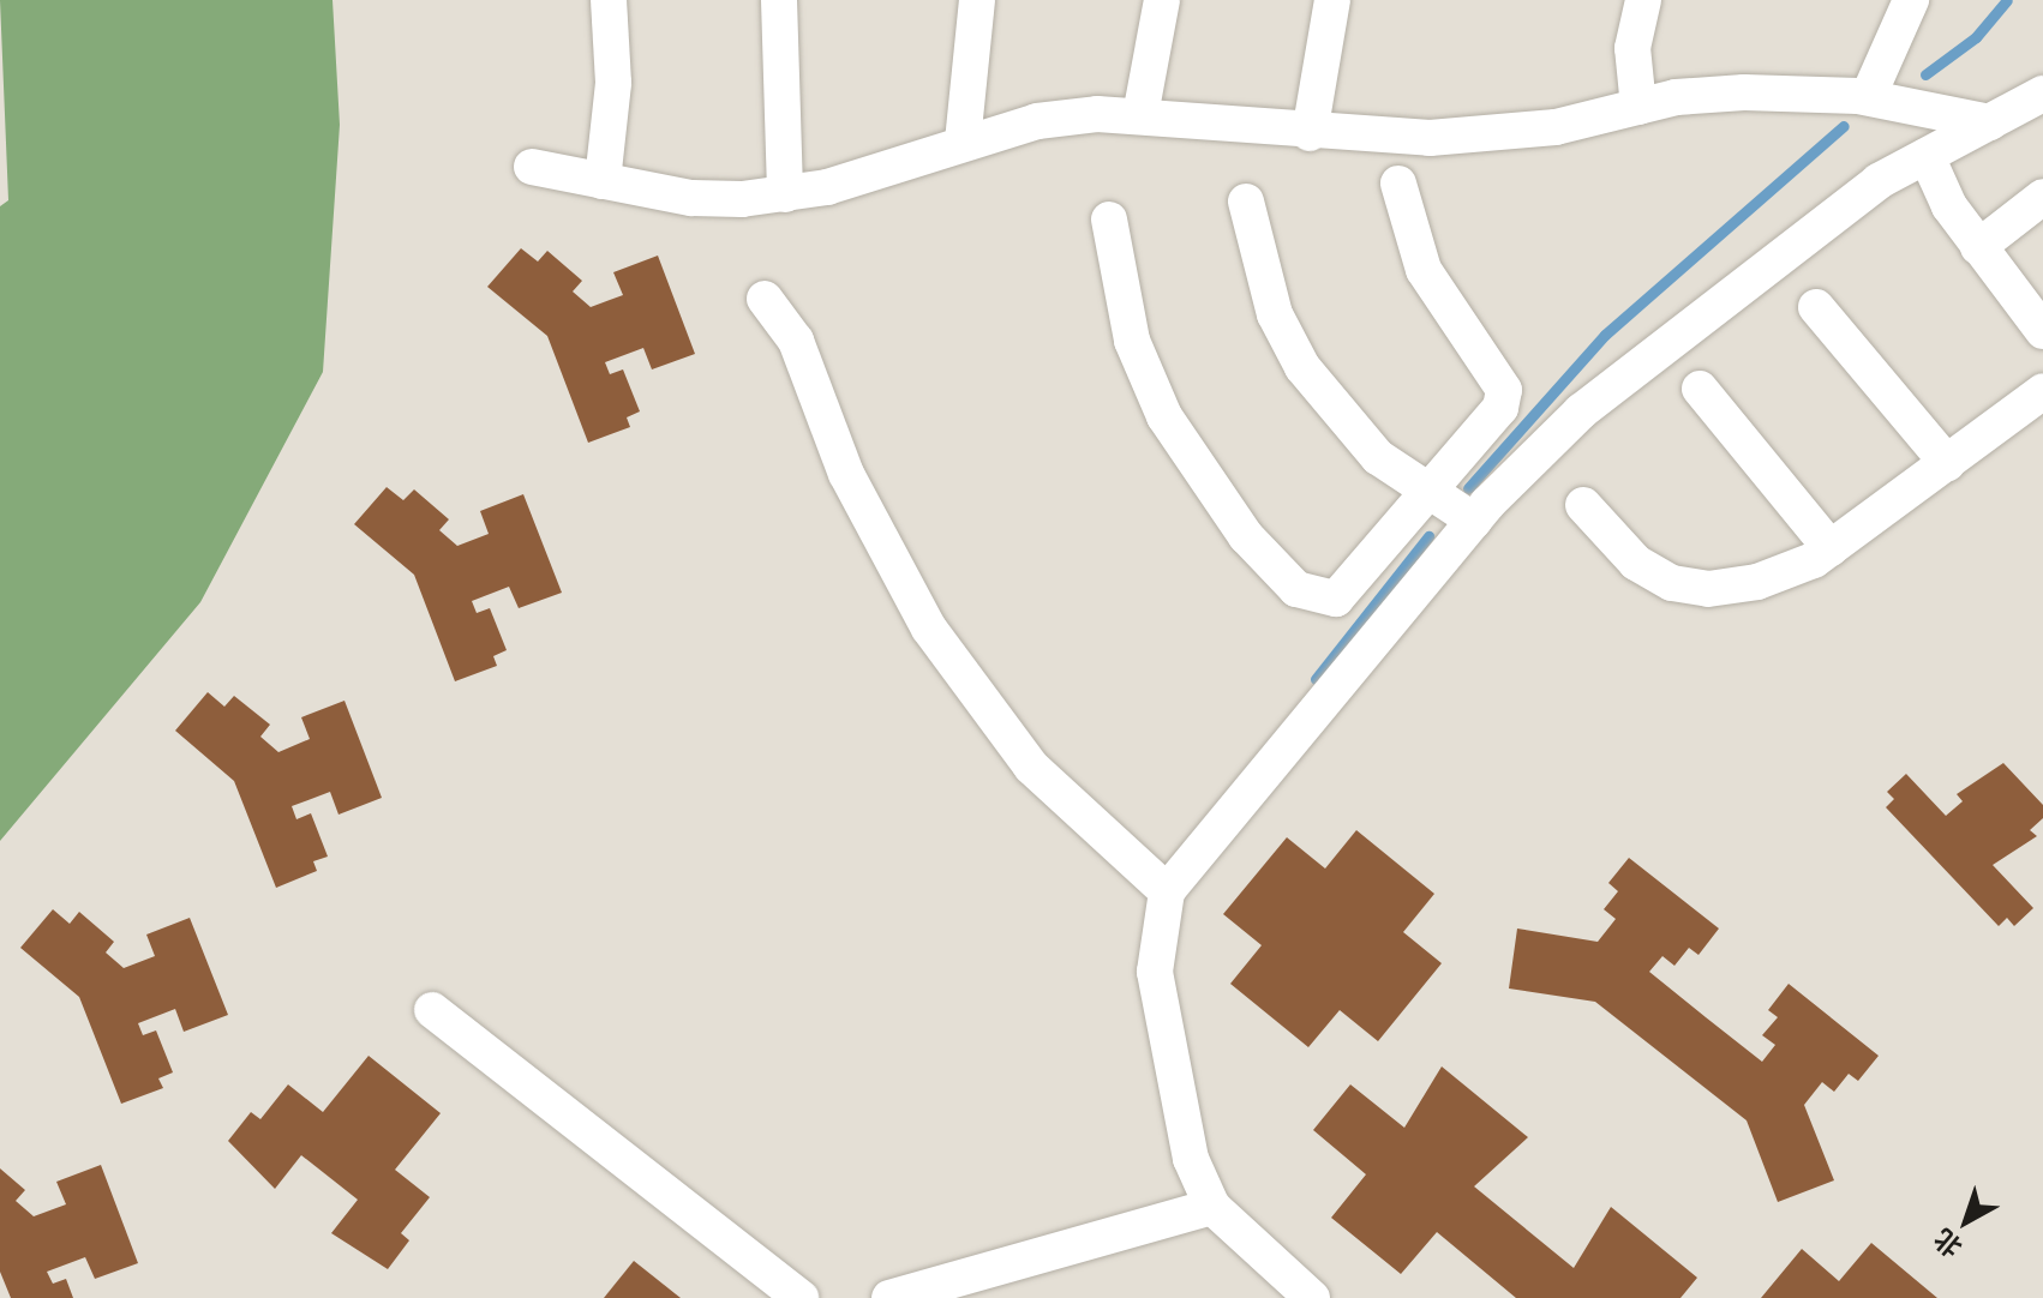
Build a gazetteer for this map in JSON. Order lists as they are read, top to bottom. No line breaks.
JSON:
{"north":"bottom left"}
